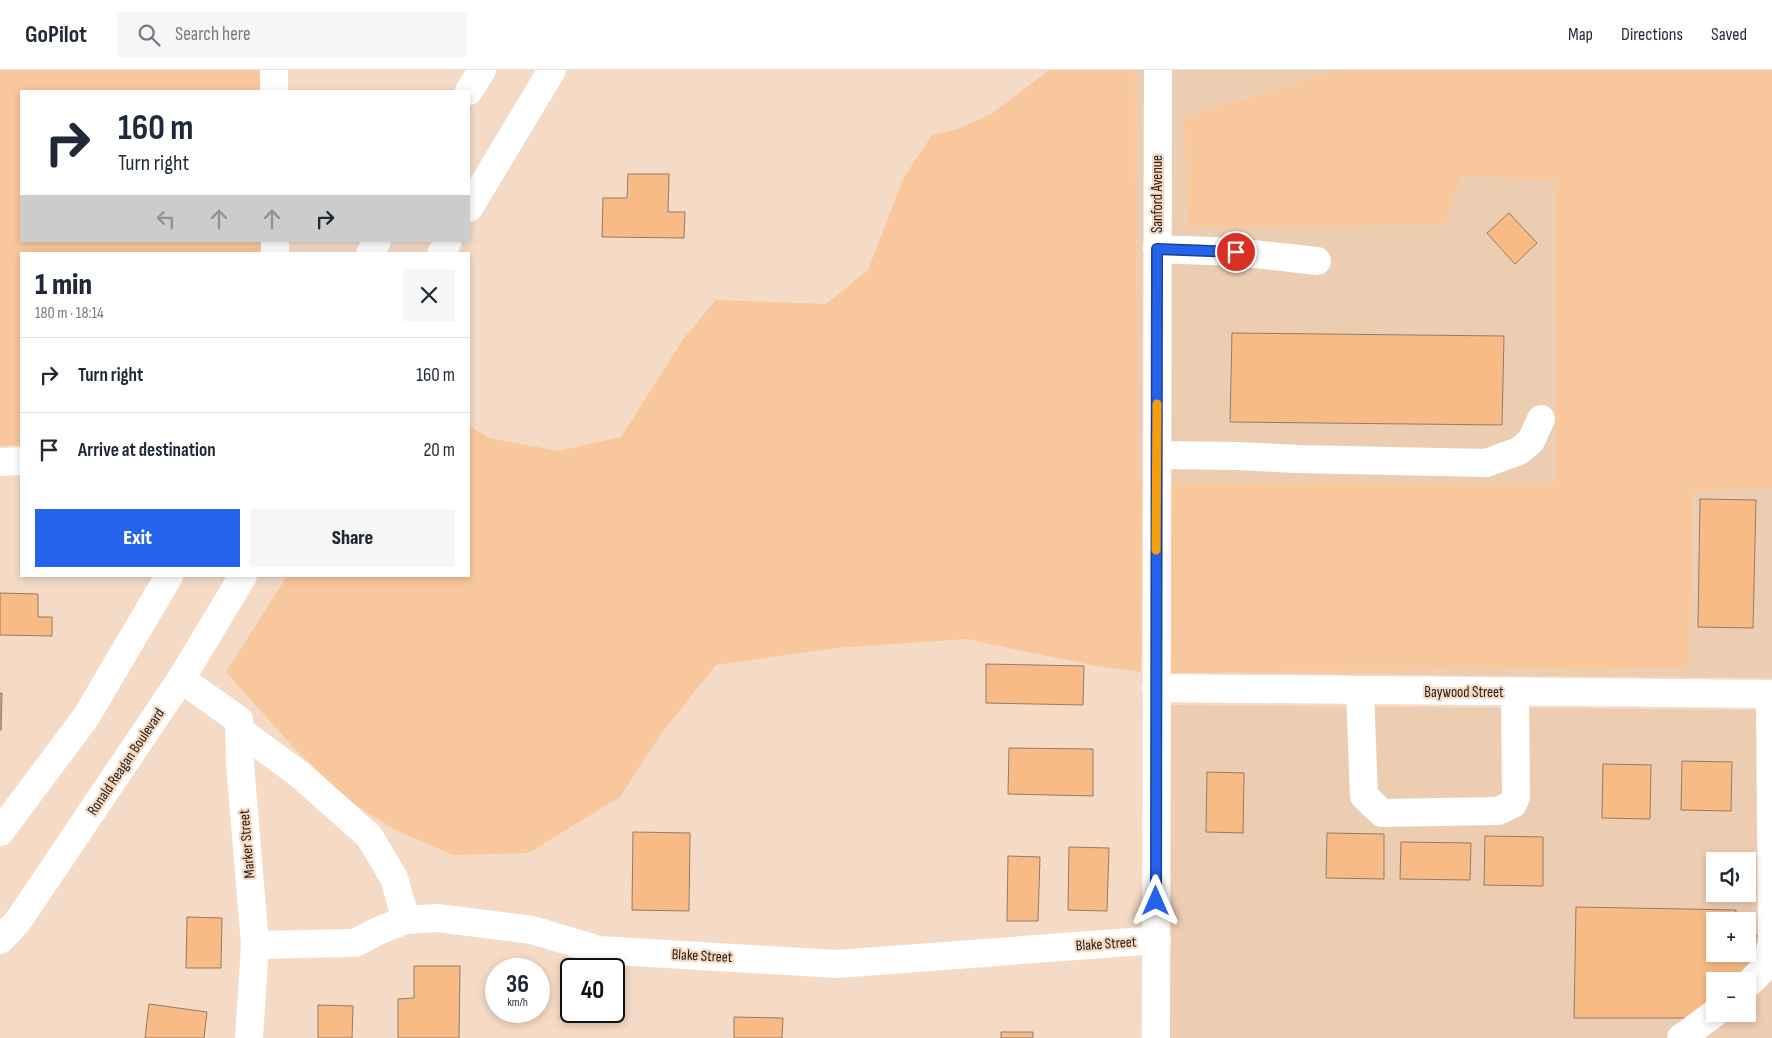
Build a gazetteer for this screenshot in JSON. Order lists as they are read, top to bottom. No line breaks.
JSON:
{"streets":{"street":["Sanford Avenue","Baywood Street","Ronald Reagan Boulevard","Marker Street","Blake Street"]},"crossings":[["Sanford Avenue","Baywood Street"],["Sanford Avenue","Blake Street"],["Marker Street","Blake Street"]],"page":{"header":"GoPilot","search":"Search here","nav":["Map","Directions","Saved"],"turn":["160 m","Turn right"],"heading":["1 min","180 m · 18:14"],"list":[{"name":"Turn right","value":"160 m"},{"name":"Arrive at destination","value":"20 m"}],"buttons":["Exit","Share"],"map_buttons":["+","−"],"speed":"36 km/h","limit":"40"}}
